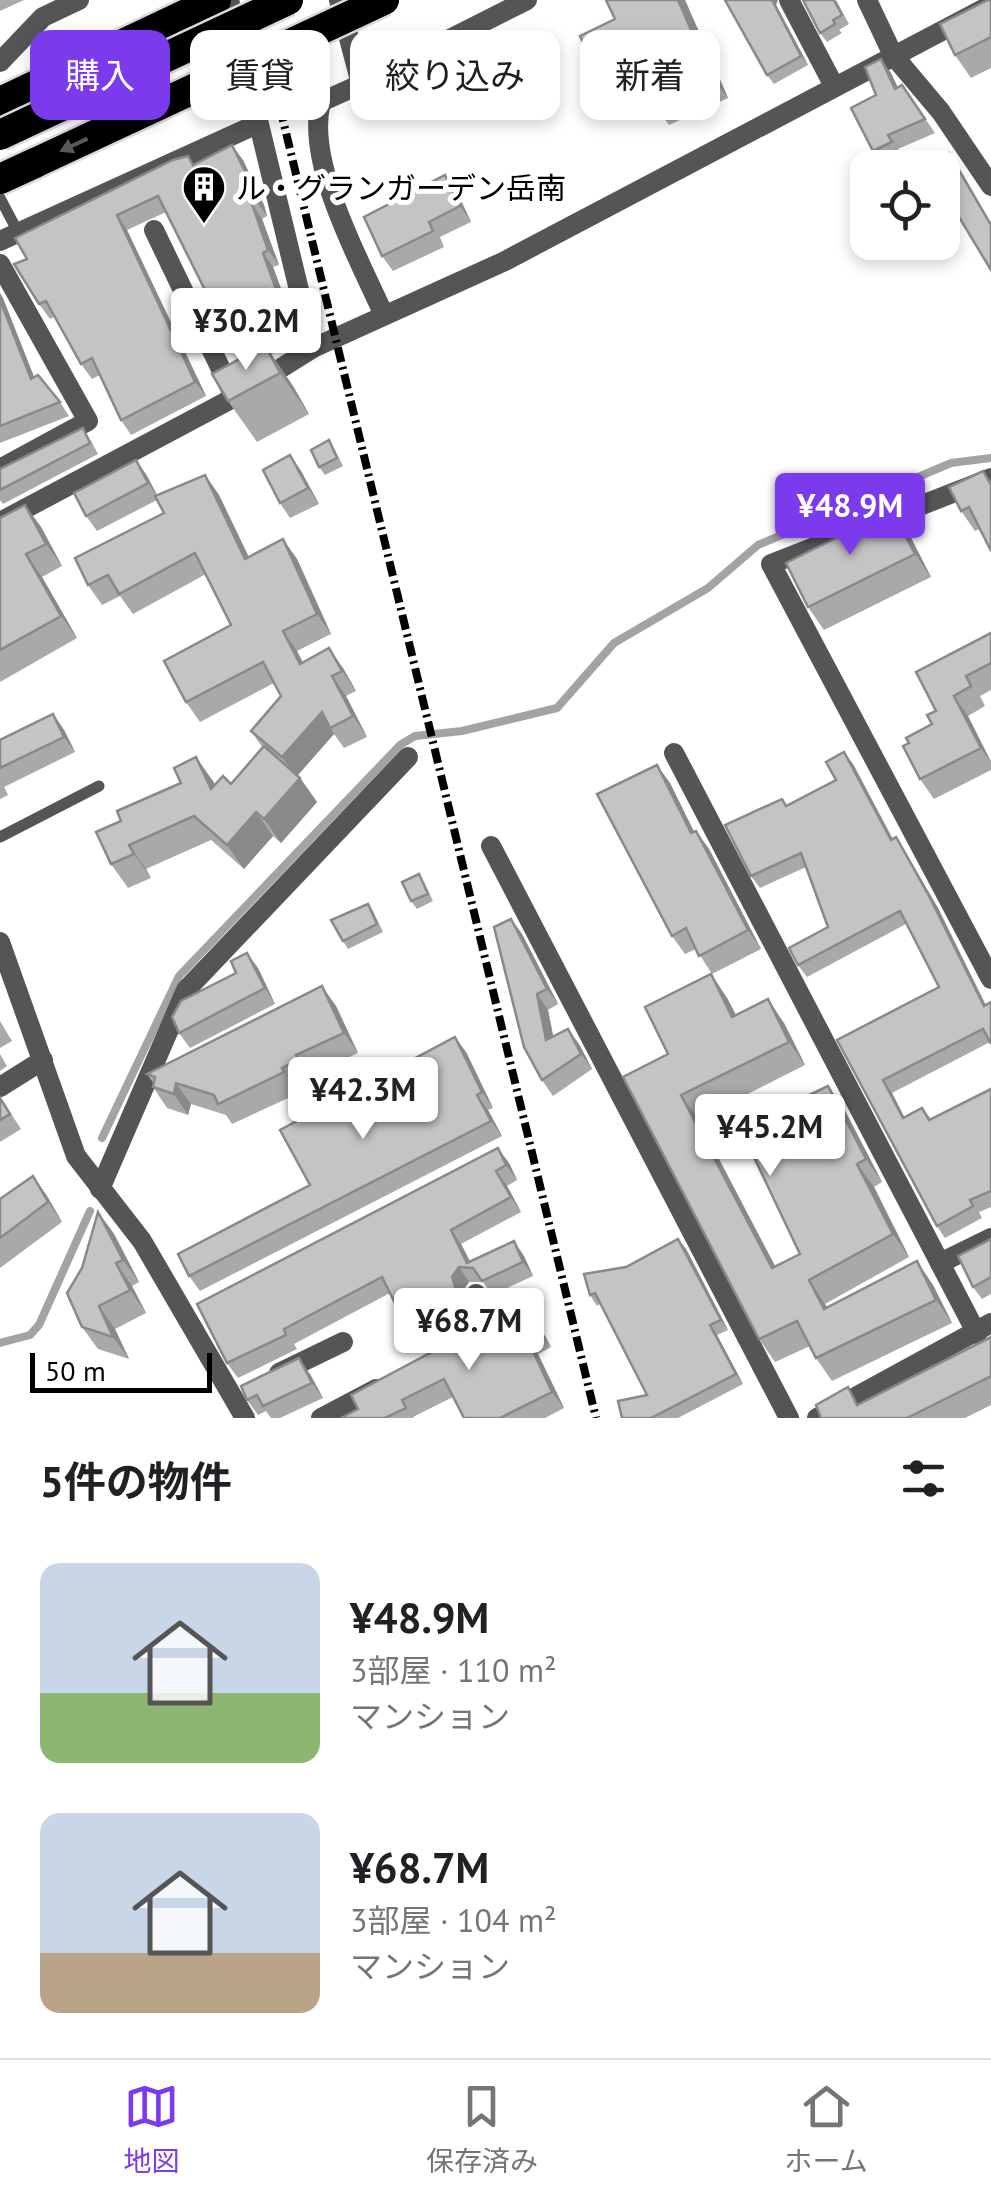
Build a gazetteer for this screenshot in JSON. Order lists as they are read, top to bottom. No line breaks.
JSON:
{"places":{"building":["ル・グランガーデン岳南"]},"scale_bar":"50 m","page":{"chip":["購入","賃貸","絞り込み","新着"],"price":["¥30.2M","¥48.9M","¥42.3M","¥45.2M","¥68.7M"],"scale":"50 m","heading":"5件の物件","list":[{"name":"¥48.9M","note":"3部屋 · 110 m² · マンション"},{"name":"¥68.7M","note":"3部屋 · 104 m² · マンション"}],"tabs":["地図","保存済み","ホーム"]}}
